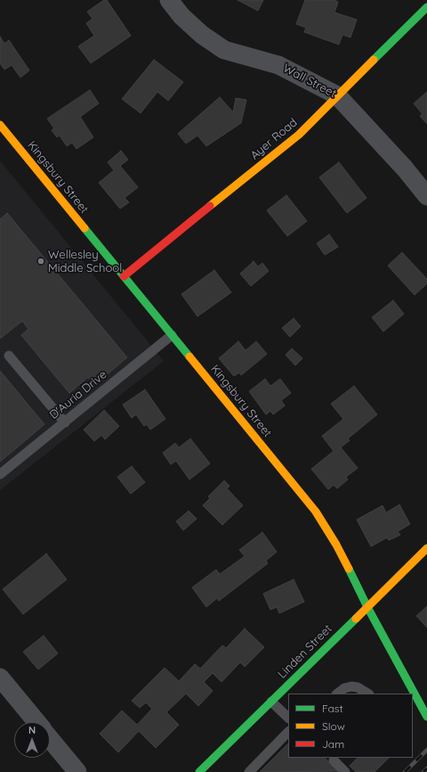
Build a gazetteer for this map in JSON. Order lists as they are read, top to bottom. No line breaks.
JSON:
{"streets":{"main road":["Ayer Road","Kingsbury Street","Linden Street"],"street":["Wall Street"],"lane":["D'Auria Drive"]},"crossings":[["Wall Street","Ayer Road"],["Ayer Road","Kingsbury Street"],["Kingsbury Street","D'Auria Drive"],["Kingsbury Street","Linden Street"]],"places":["Wellesley Middle School"],"legend":["Fast","Slow","Jam"],"north":"top"}
